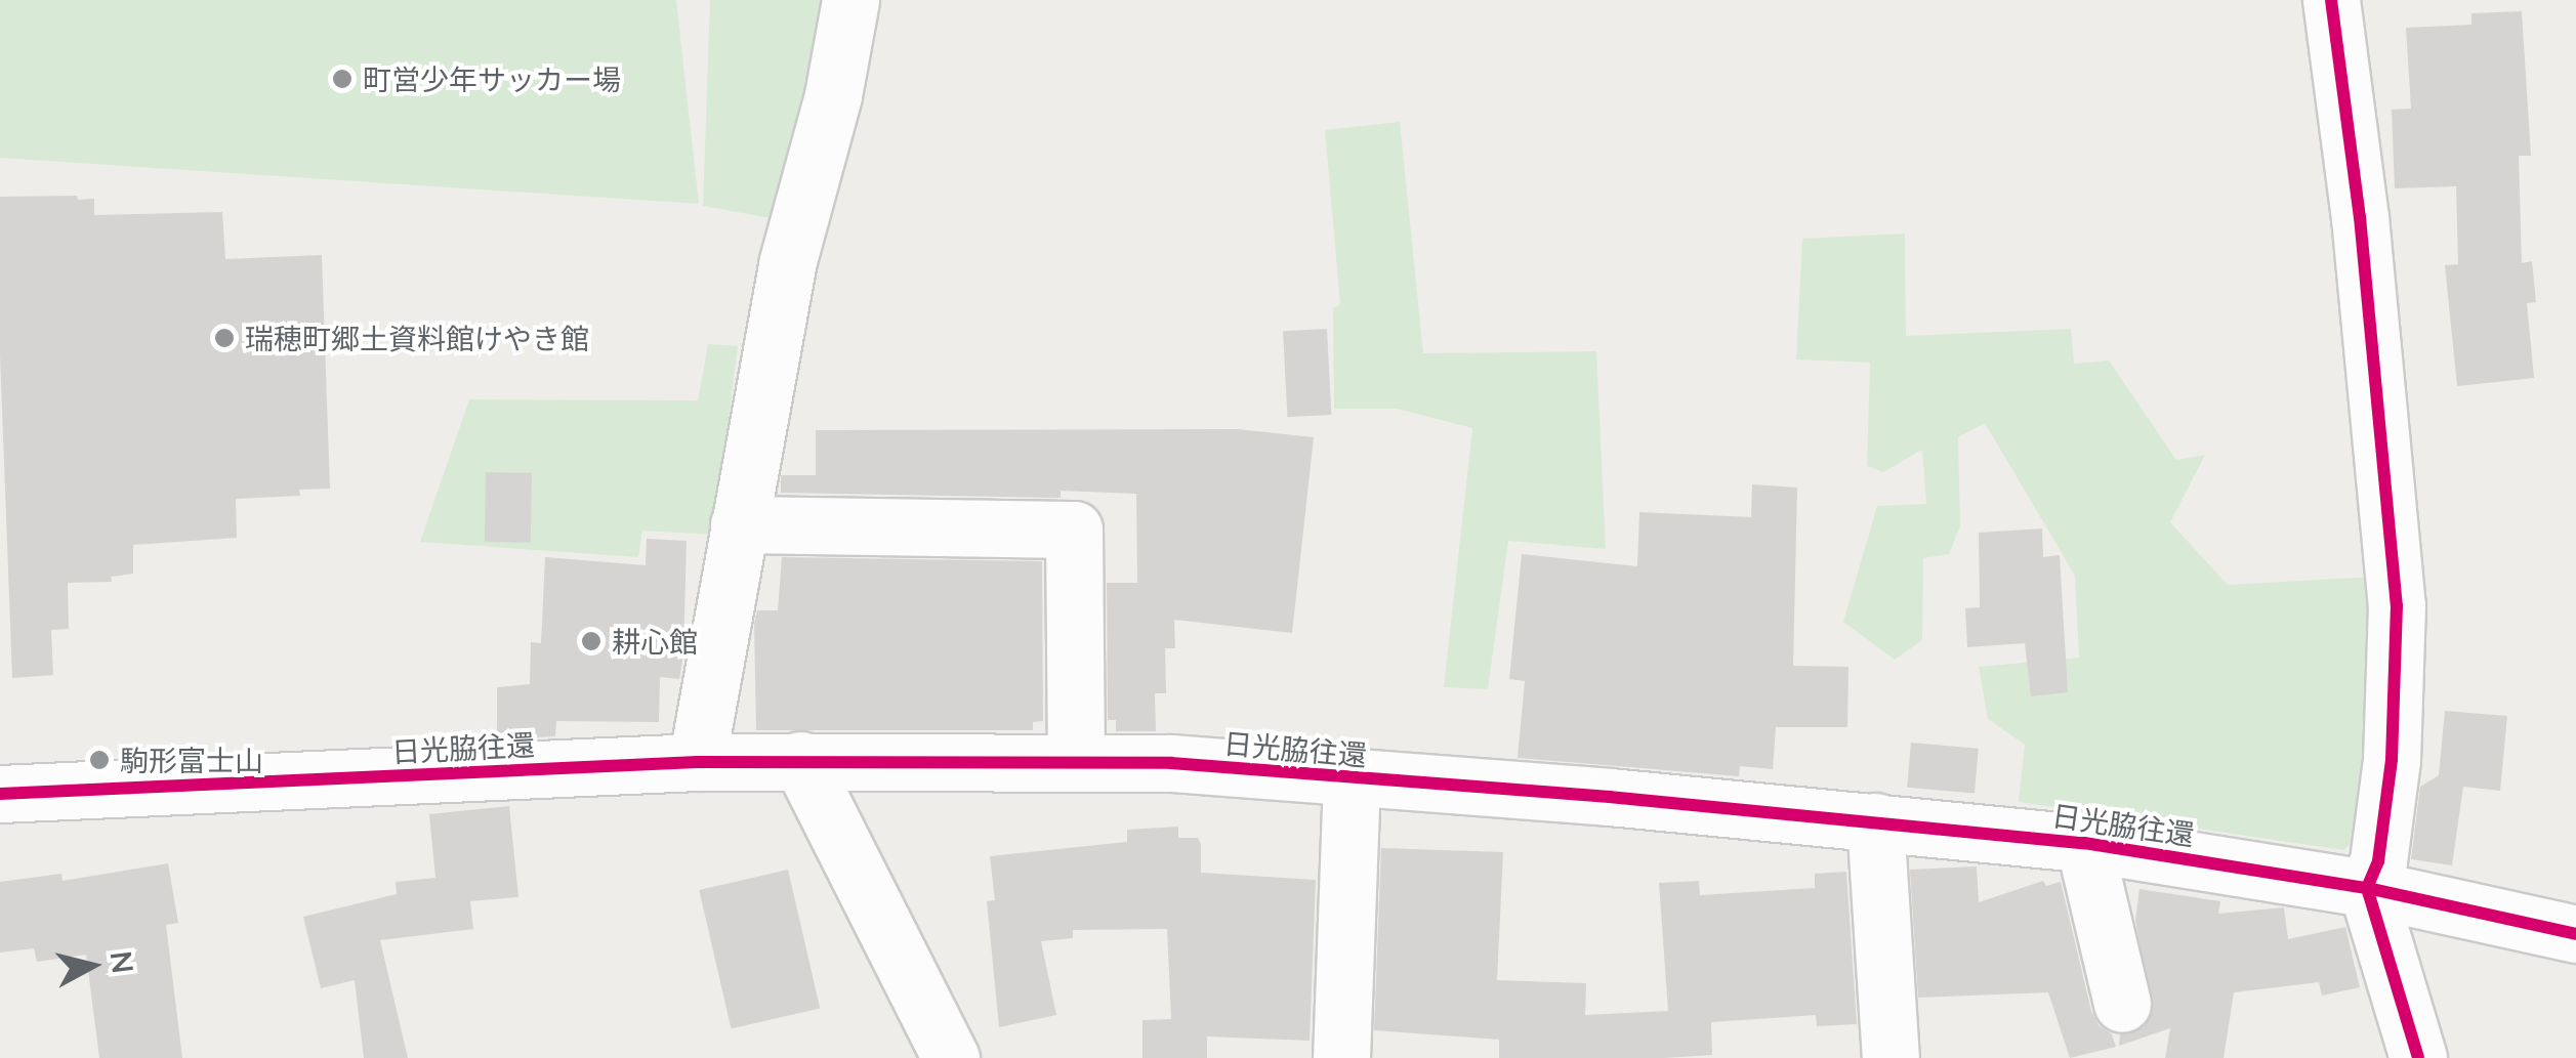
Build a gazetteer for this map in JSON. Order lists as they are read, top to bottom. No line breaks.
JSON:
{"streets":{"street":["日光脇往還"]},"places":["町営少年サッカー場","瑞穂町郷土資料館けやき館","耕心館","駒形富士山"],"north":"right"}
